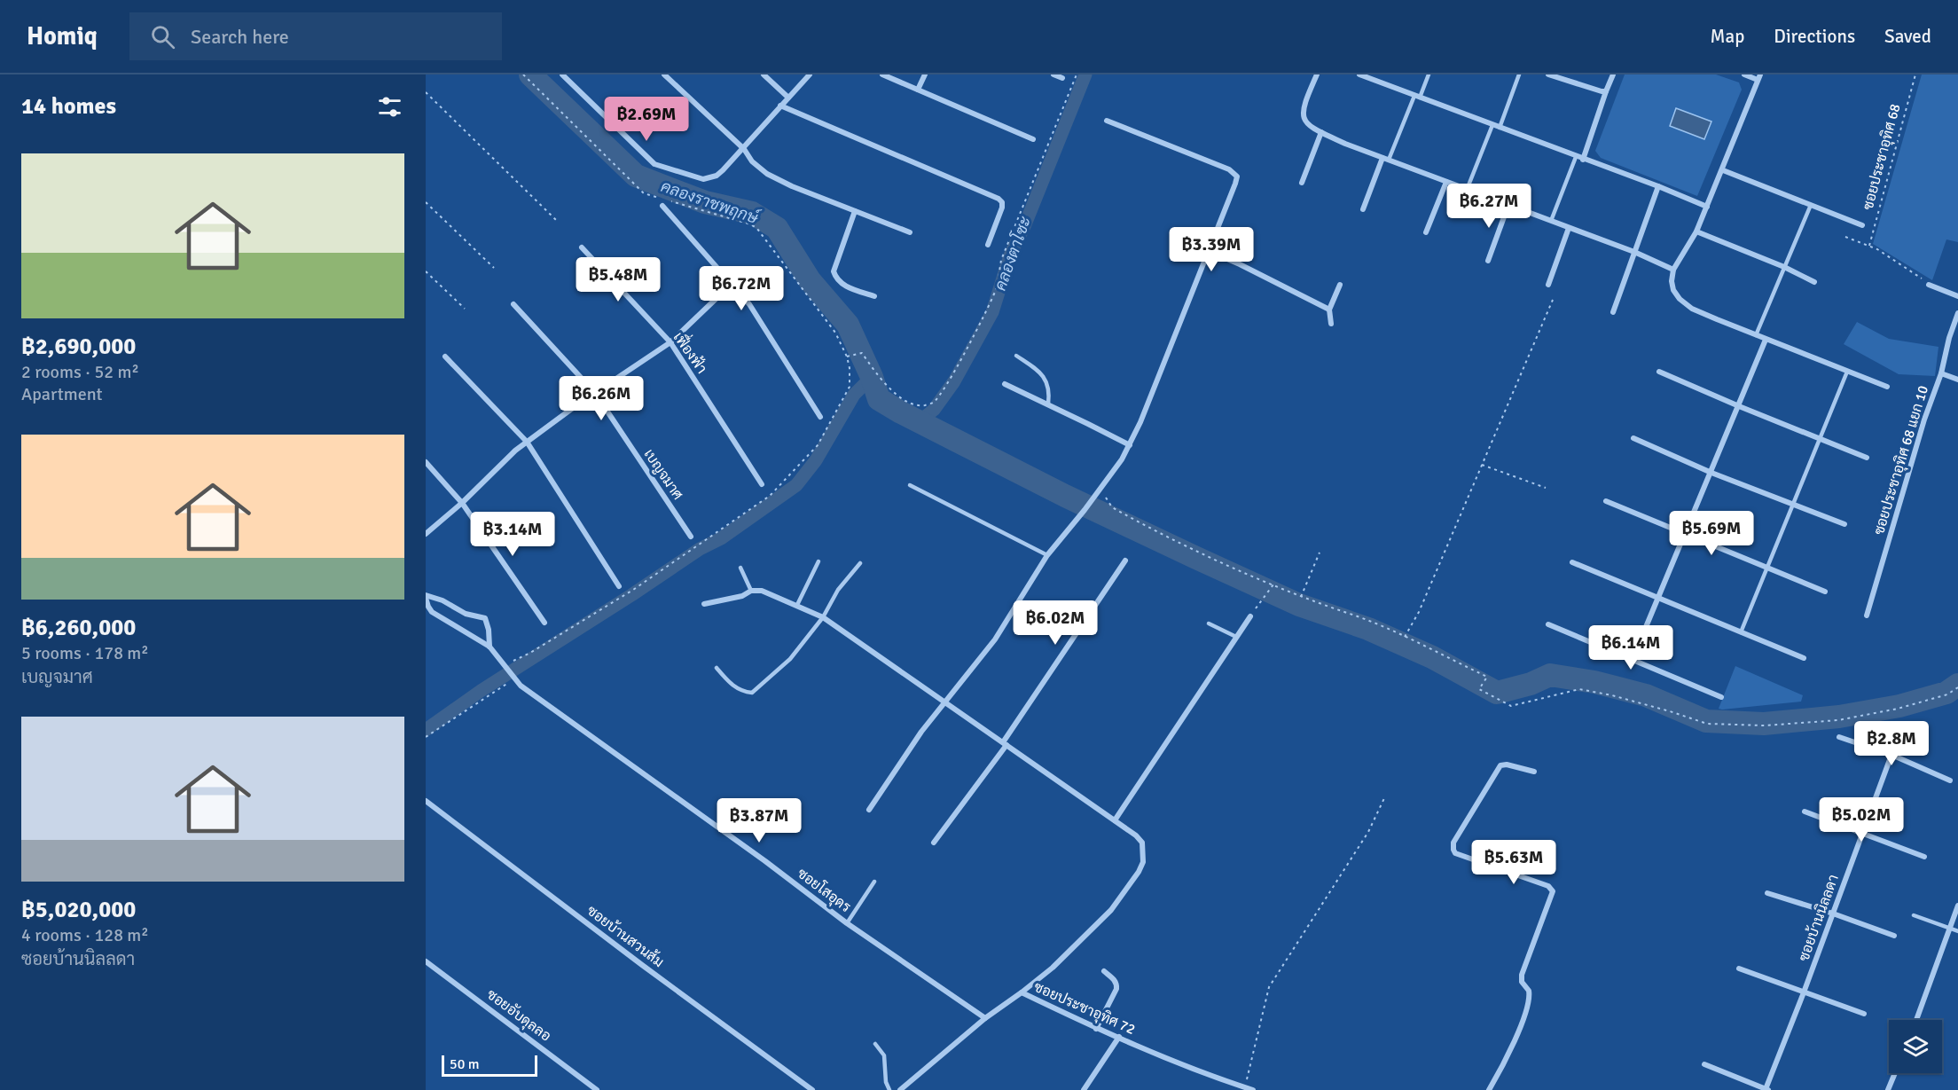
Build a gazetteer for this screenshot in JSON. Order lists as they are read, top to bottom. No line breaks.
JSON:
{"streets":{"street":["เฟื่องฟ้า","ซอยประชาอุทิศ 68 แยก 10","เบญจมาศ","ซอยโสอุดร","ซอยบ้านนิลลดา","ซอยบ้านสวนส้ม","ซอยประชาอุทิศ 72","ซอยอับดุลลอ"],"path":["ซอยประชาอุทิศ 68"]},"crossings":[["ซอยโสอุดร","ซอยประชาอุทิศ 72"]],"water":["คลองราชพฤกษ์","คลองตาโซะ"],"scale_bar":"50 m","page":{"header":"Homiq","search":"Search here","nav":["Map","Directions","Saved"],"heading":"14 homes","price":["฿2.69M","฿6.27M","฿3.39M","฿5.48M","฿6.72M","฿6.26M","฿5.69M","฿3.14M","฿6.02M","฿6.14M","฿2.8M","฿5.02M","฿3.87M","฿5.63M"],"list":[{"name":"฿2,690,000","note":"2 rooms · 52 m² · Apartment"},{"name":"฿6,260,000","note":"5 rooms · 178 m² · เบญจมาศ"},{"name":"฿5,020,000","note":"4 rooms · 128 m² · ซอยบ้านนิลลดา"}],"scale":"50 m"}}
